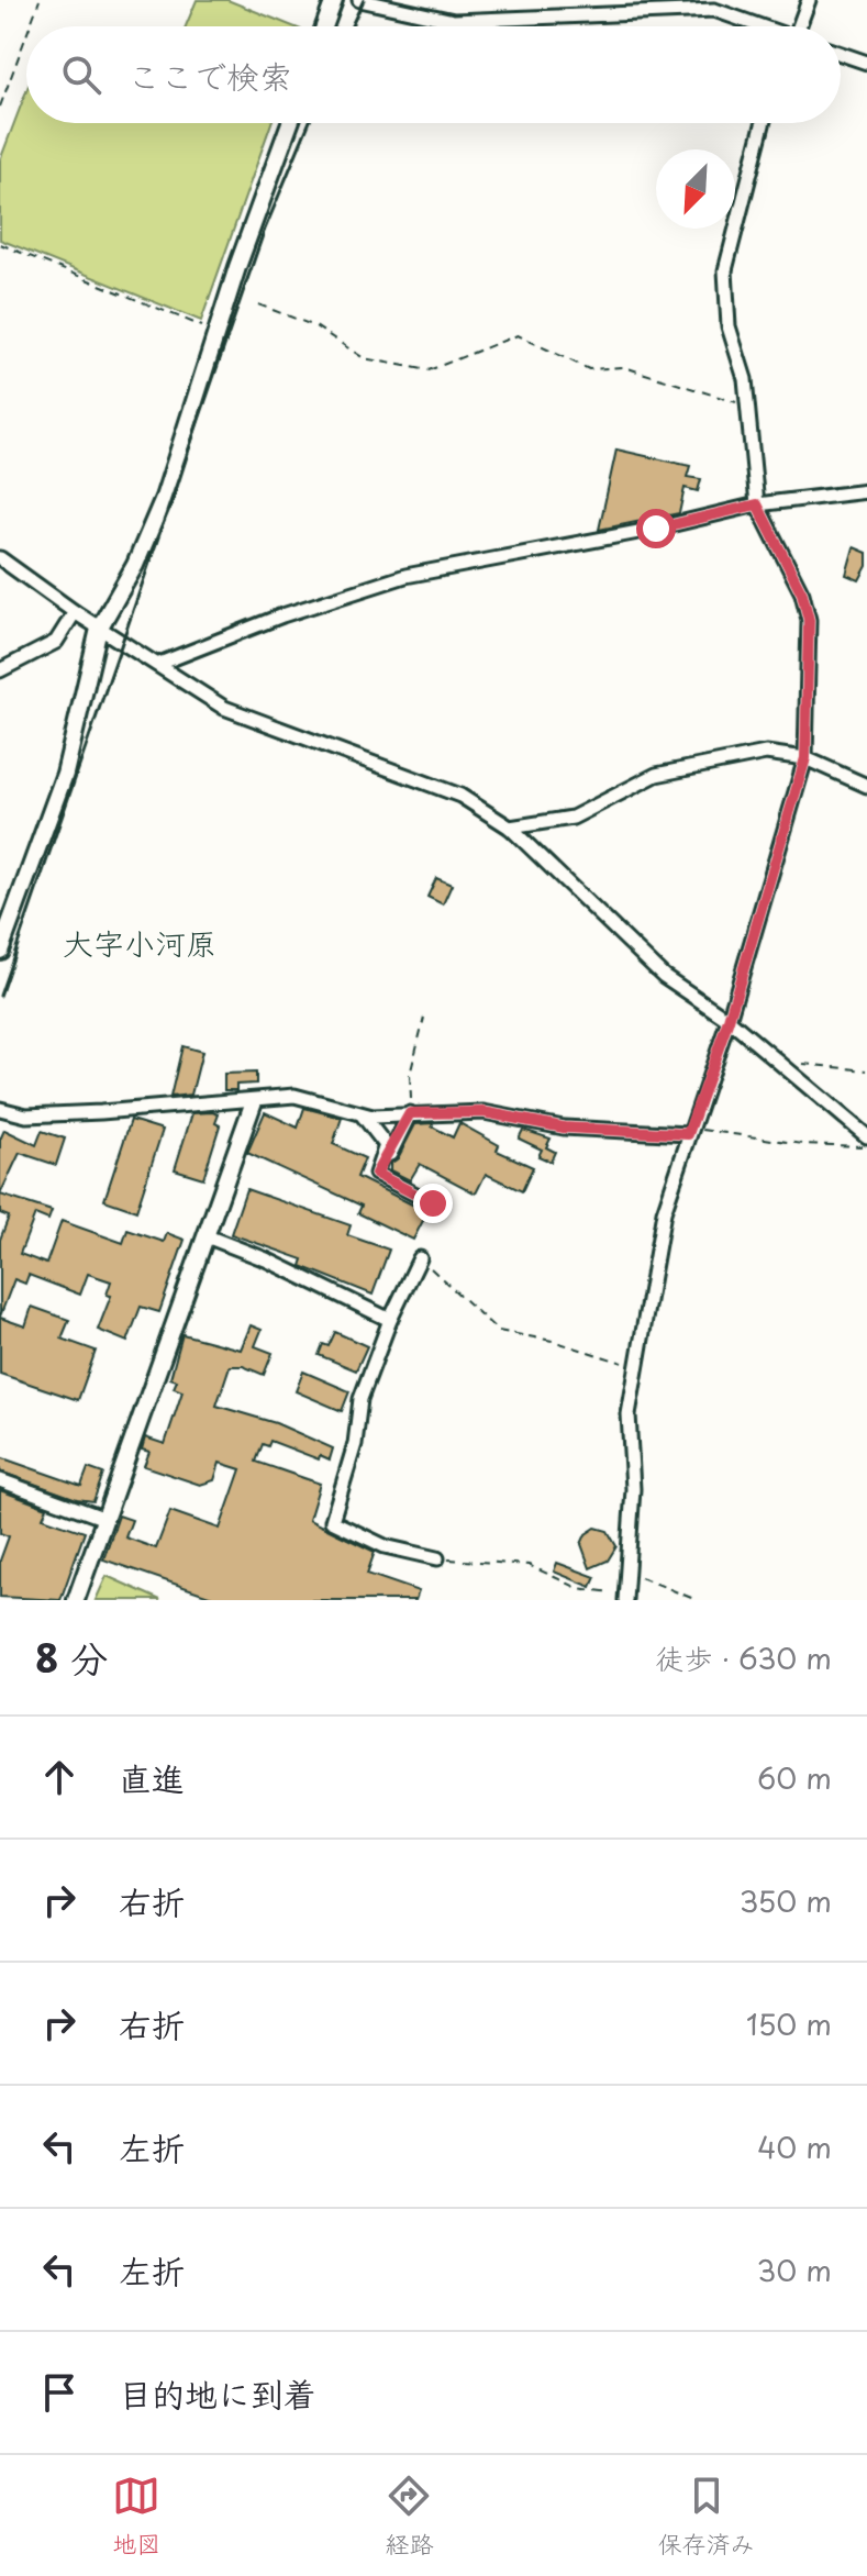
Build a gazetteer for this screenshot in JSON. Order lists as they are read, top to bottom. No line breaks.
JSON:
{"districts":["大字小河原"],"north":"bottom left","page":{"search":"ここで検索","heading":["8 分","徒歩 · 630 m"],"list":[["直進","60 m"],["右折","350 m"],["右折","150 m"],["左折","40 m"],["左折","30 m"],"目的地に到着"],"nav":["地図","経路","保存済み"]}}
